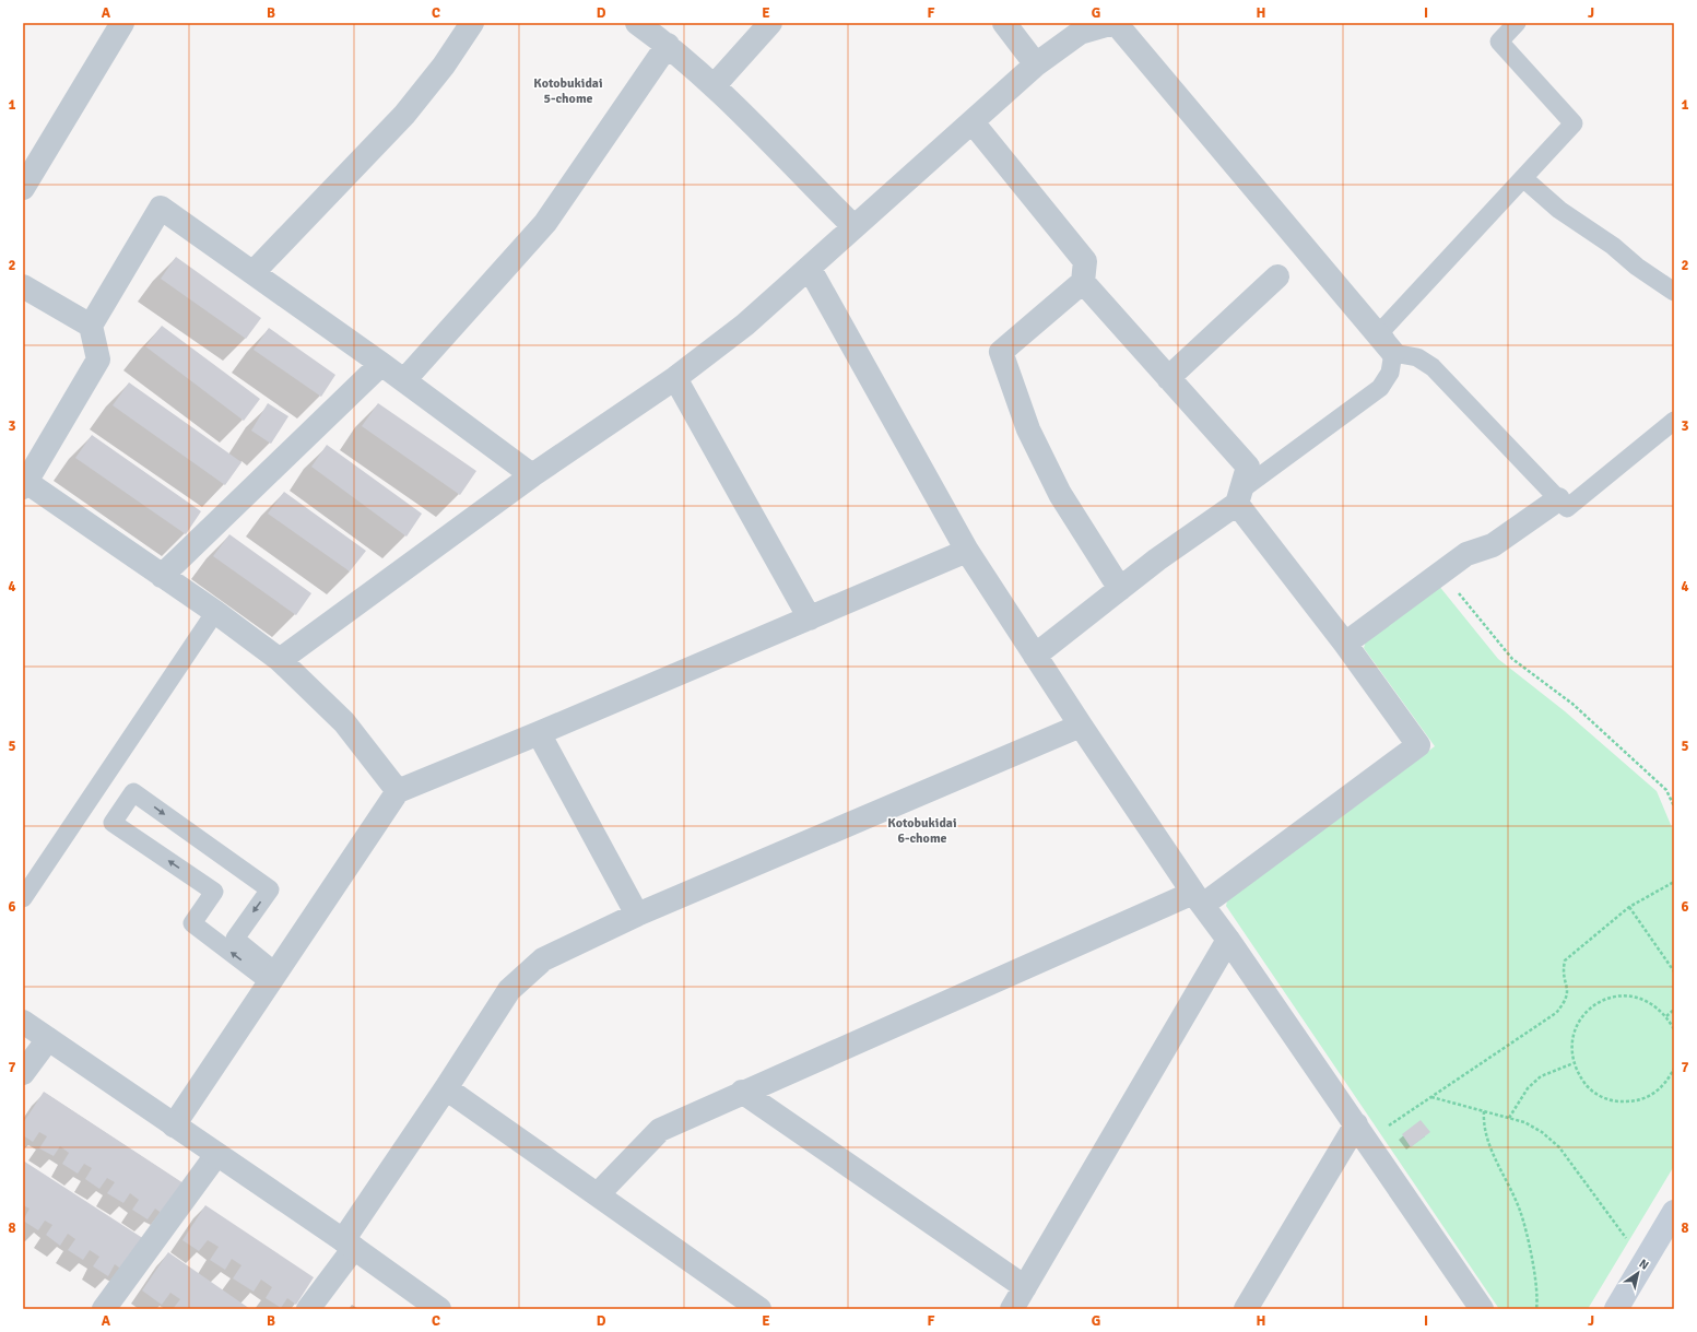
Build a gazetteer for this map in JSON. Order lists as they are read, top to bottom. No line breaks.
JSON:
{"districts":["Kotobukidai 5-chome","Kotobukidai 6-chome"],"north":"top right","grid":{"columns":["A","B","C","D","E","F","G","H","I","J"],"rows":["1","2","3","4","5","6","7","8"]}}
